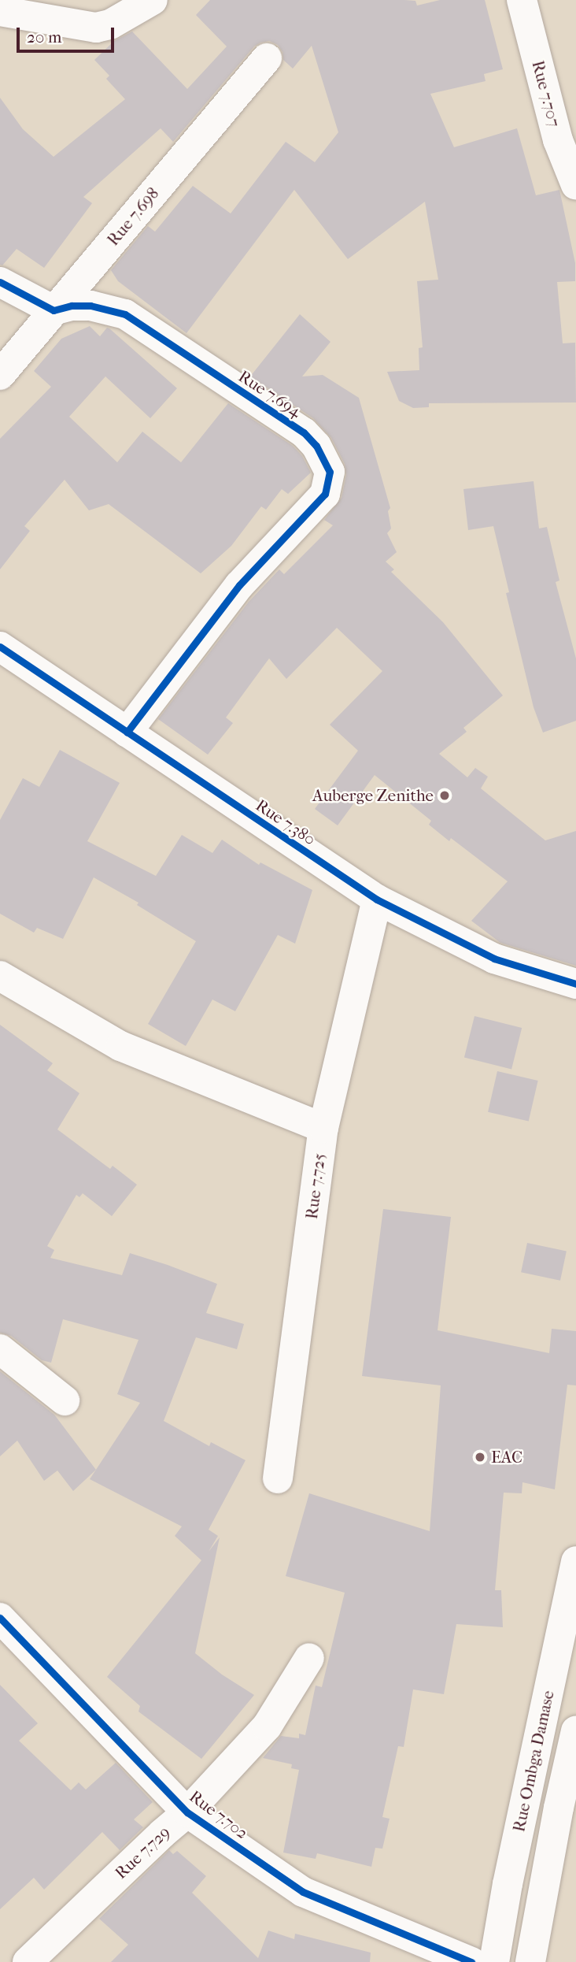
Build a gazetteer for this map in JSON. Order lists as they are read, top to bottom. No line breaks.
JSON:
{"streets":{"street":["Rue 7.707","Rue 7.698","Rue 7.694","Rue 7.380","Rue 7.725","Rue Ombga Damase","Rue 7.702","Rue 7.729"]},"crossings":[["Rue 7.698","Rue 7.694"],["Rue 7.694","Rue 7.380"],["Rue 7.380","Rue 7.725"],["Rue 7.702","Rue 7.729"]],"places":["Auberge Zenithe","EAC"],"scale_bar":"20 m"}
